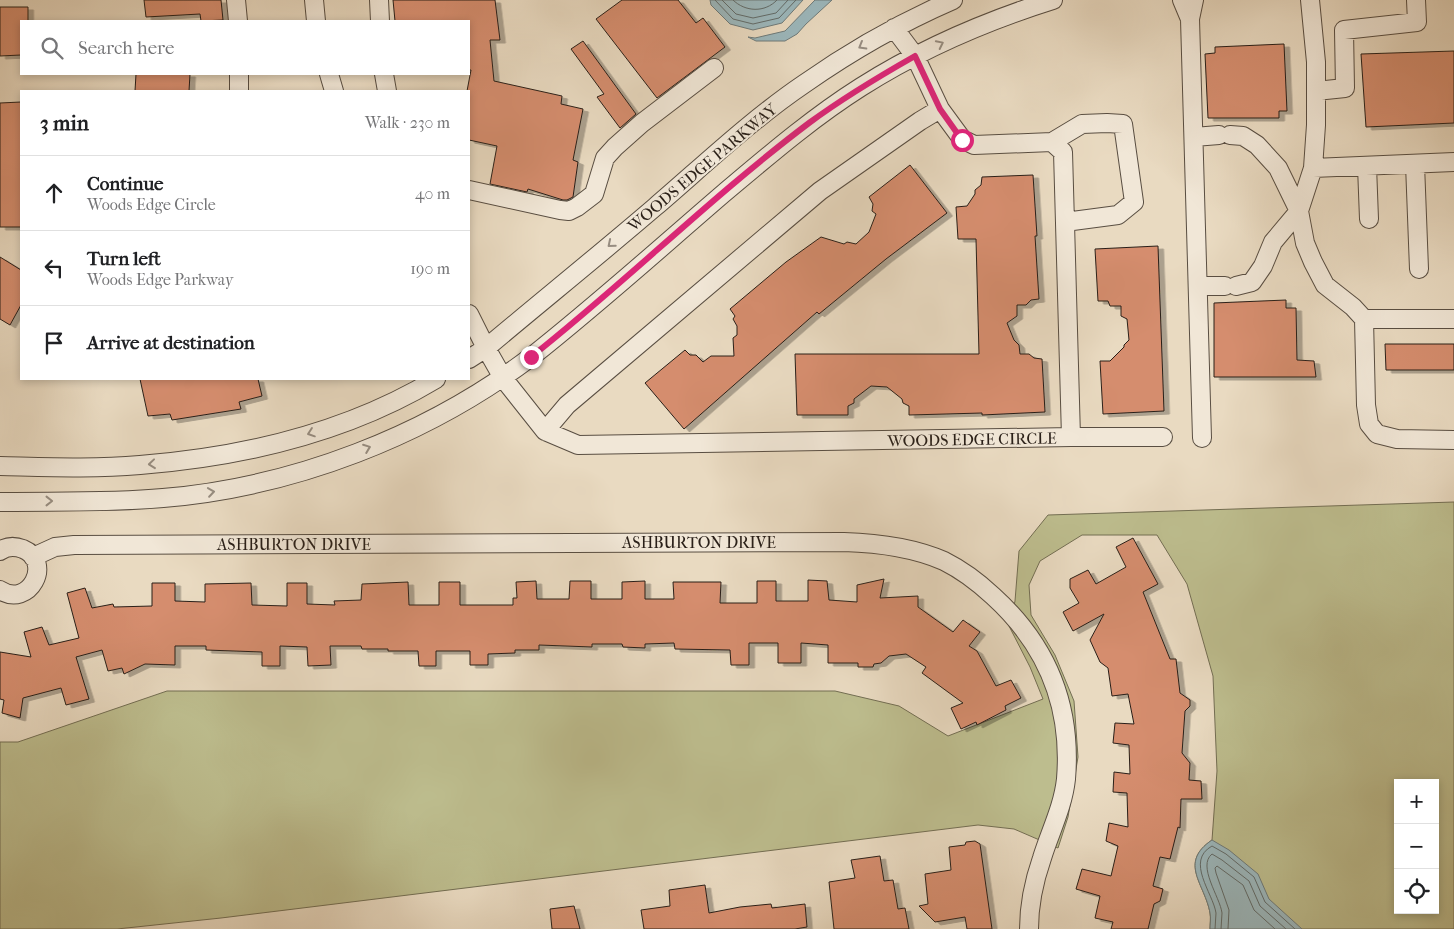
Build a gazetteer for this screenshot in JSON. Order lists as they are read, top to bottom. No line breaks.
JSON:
{"streets":{"street":["WOODS EDGE PARKWAY","WOODS EDGE CIRCLE","ASHBURTON DRIVE"]},"crossings":[["WOODS EDGE PARKWAY","WOODS EDGE CIRCLE"]],"page":{"search":"Search here","heading":["3 min","Walk · 230 m"],"list":[["Continue","Woods Edge Circle","40 m"],["Turn left","Woods Edge Parkway","190 m"],"Arrive at destination"],"map_buttons":["+","−"]}}
